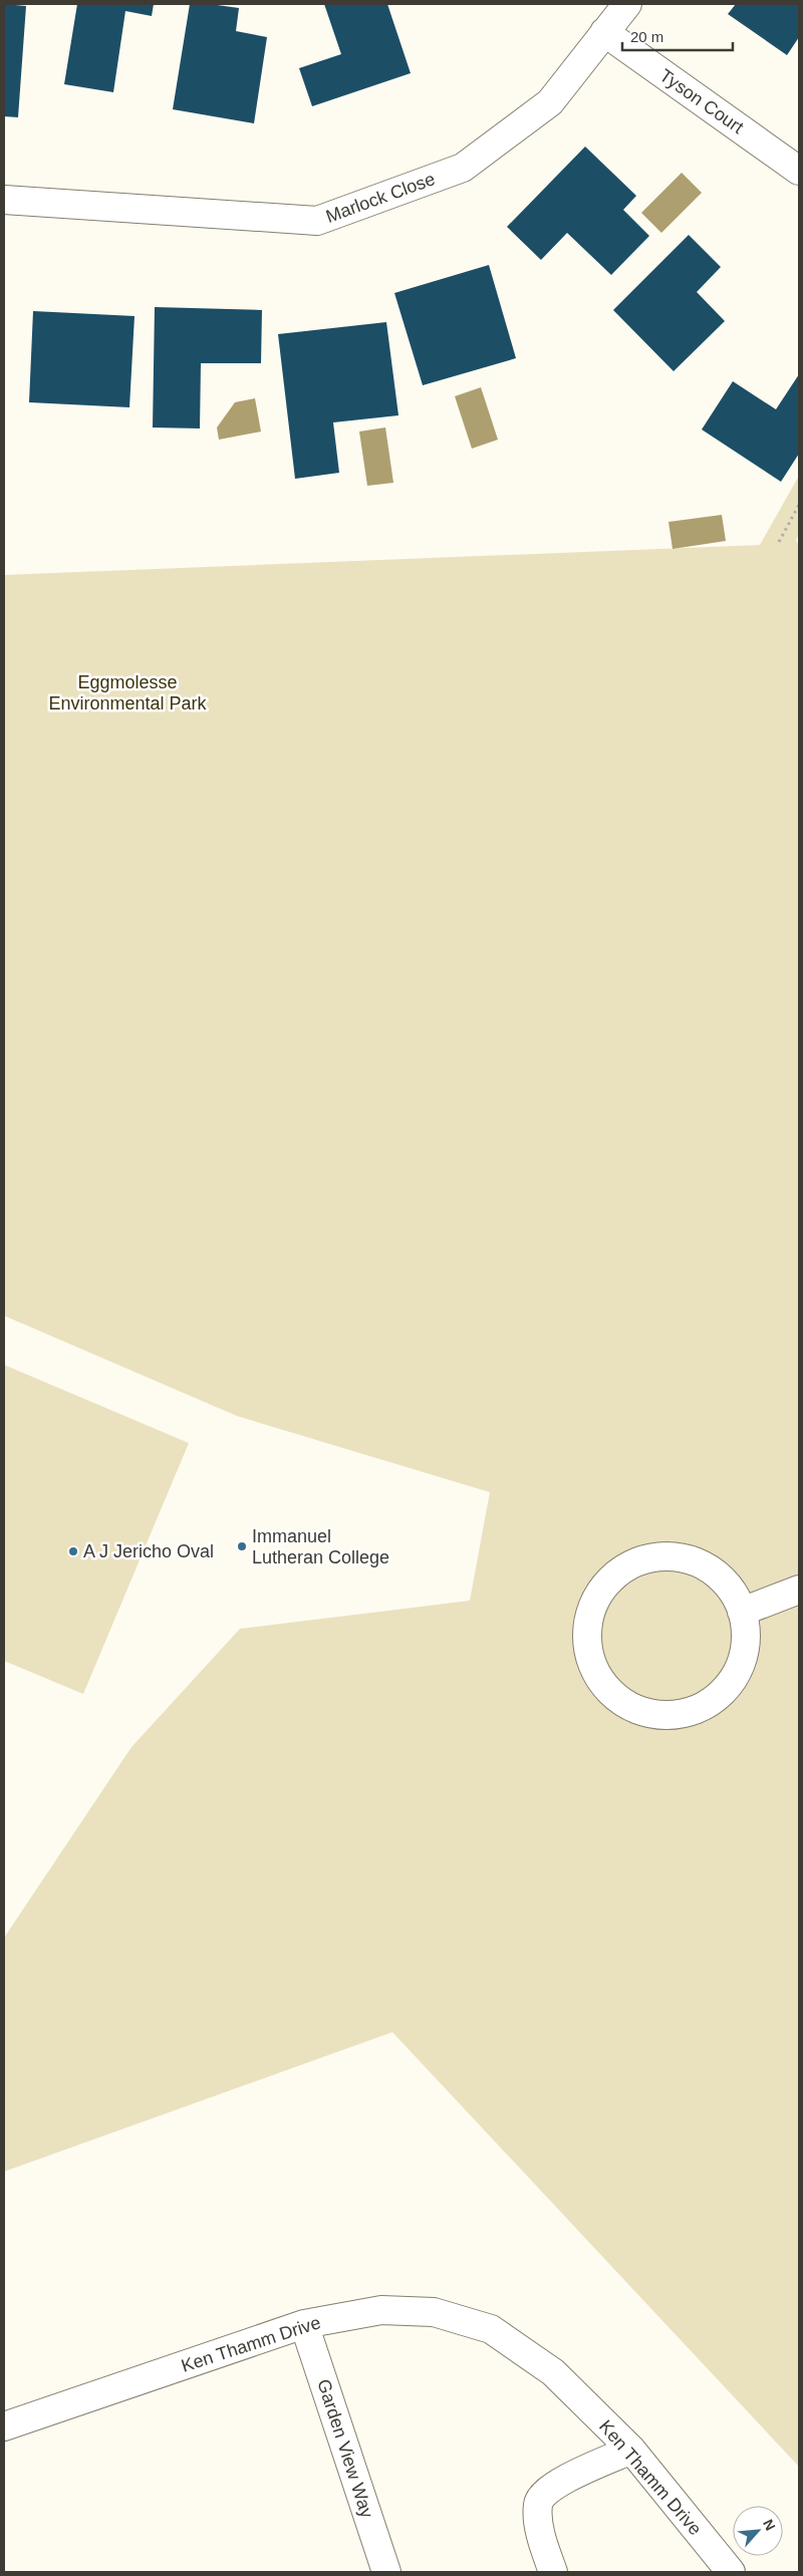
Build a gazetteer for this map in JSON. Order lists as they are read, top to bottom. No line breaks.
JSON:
{"streets":{"street":["Tyson Court","Marlock Close","Ken Thamm Drive","Garden View Way"]},"crossings":[["Tyson Court","Marlock Close"],["Ken Thamm Drive","Garden View Way"]],"parks":["Eggmolesse Environmental Park"],"places":["Immanuel Lutheran College","A J Jericho Oval"],"scale_bar":"20 m","north":"top right"}
